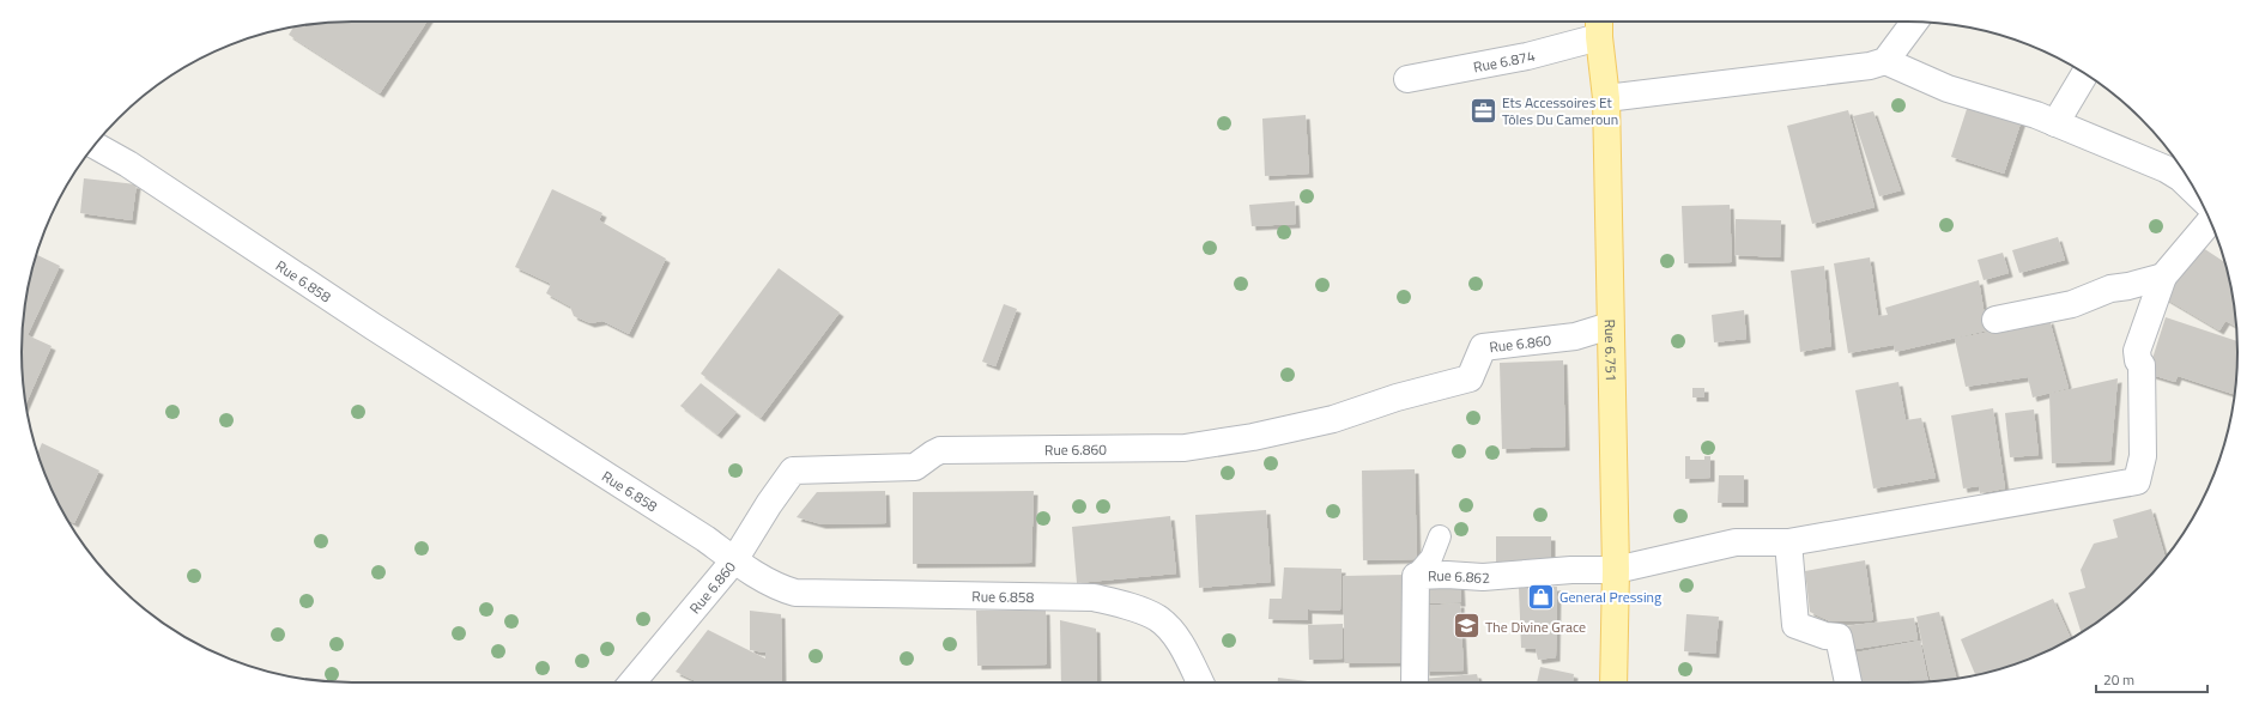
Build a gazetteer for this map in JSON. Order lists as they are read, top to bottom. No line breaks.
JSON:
{"streets":{"main road":["Rue 6.751"],"street":["Rue 6.874","Rue 6.858","Rue 6.860","Rue 6.862"]},"crossings":[["Rue 6.874","Rue 6.751"],["Rue 6.858","Rue 6.860"],["Rue 6.860","Rue 6.751"],["Rue 6.751","Rue 6.862"]],"places":{"office":["Ets Accessoires Et Tôles Du Cameroun"],"shop":["General Pressing"],"school or university":["The Divine Grace"]},"scale_bar":"20 m"}
